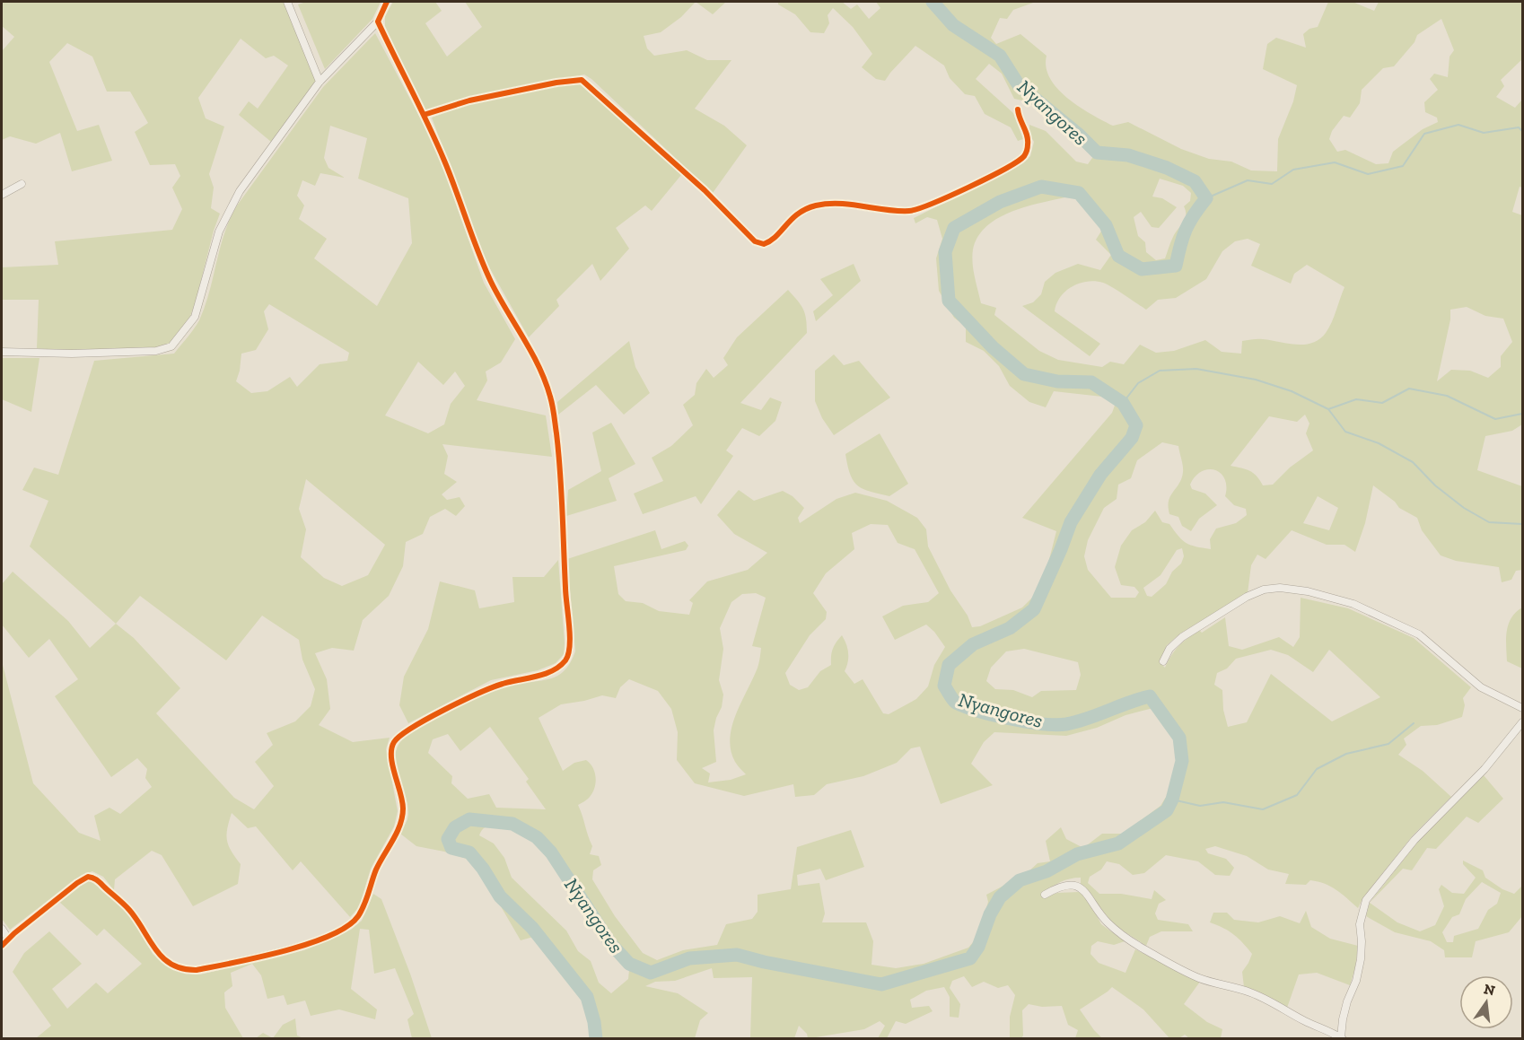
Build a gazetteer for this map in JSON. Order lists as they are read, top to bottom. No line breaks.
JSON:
{"water":["Nyangores"],"north":"top"}
